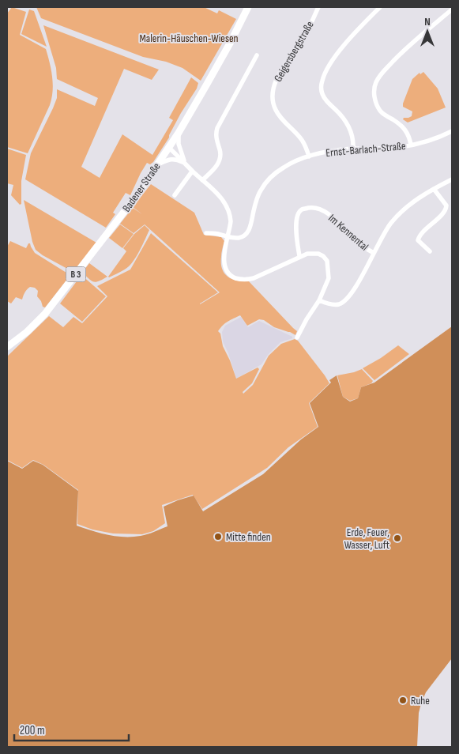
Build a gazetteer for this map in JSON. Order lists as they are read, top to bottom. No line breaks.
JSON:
{"streets":{"main road":["Badener Straße","B 3"],"street":["Geigersbergstraße","Ernst-Barlach-Straße","Im Kennental"]},"crossings":[["Geigersbergstraße","Ernst-Barlach-Straße"]],"parks":["Malerin-Häuschen-Wiesen"],"places":["Mitte finden","Erde, Feuer, Wasser, Luft","Ruhe"],"scale_bar":"200 m","north":"top"}
